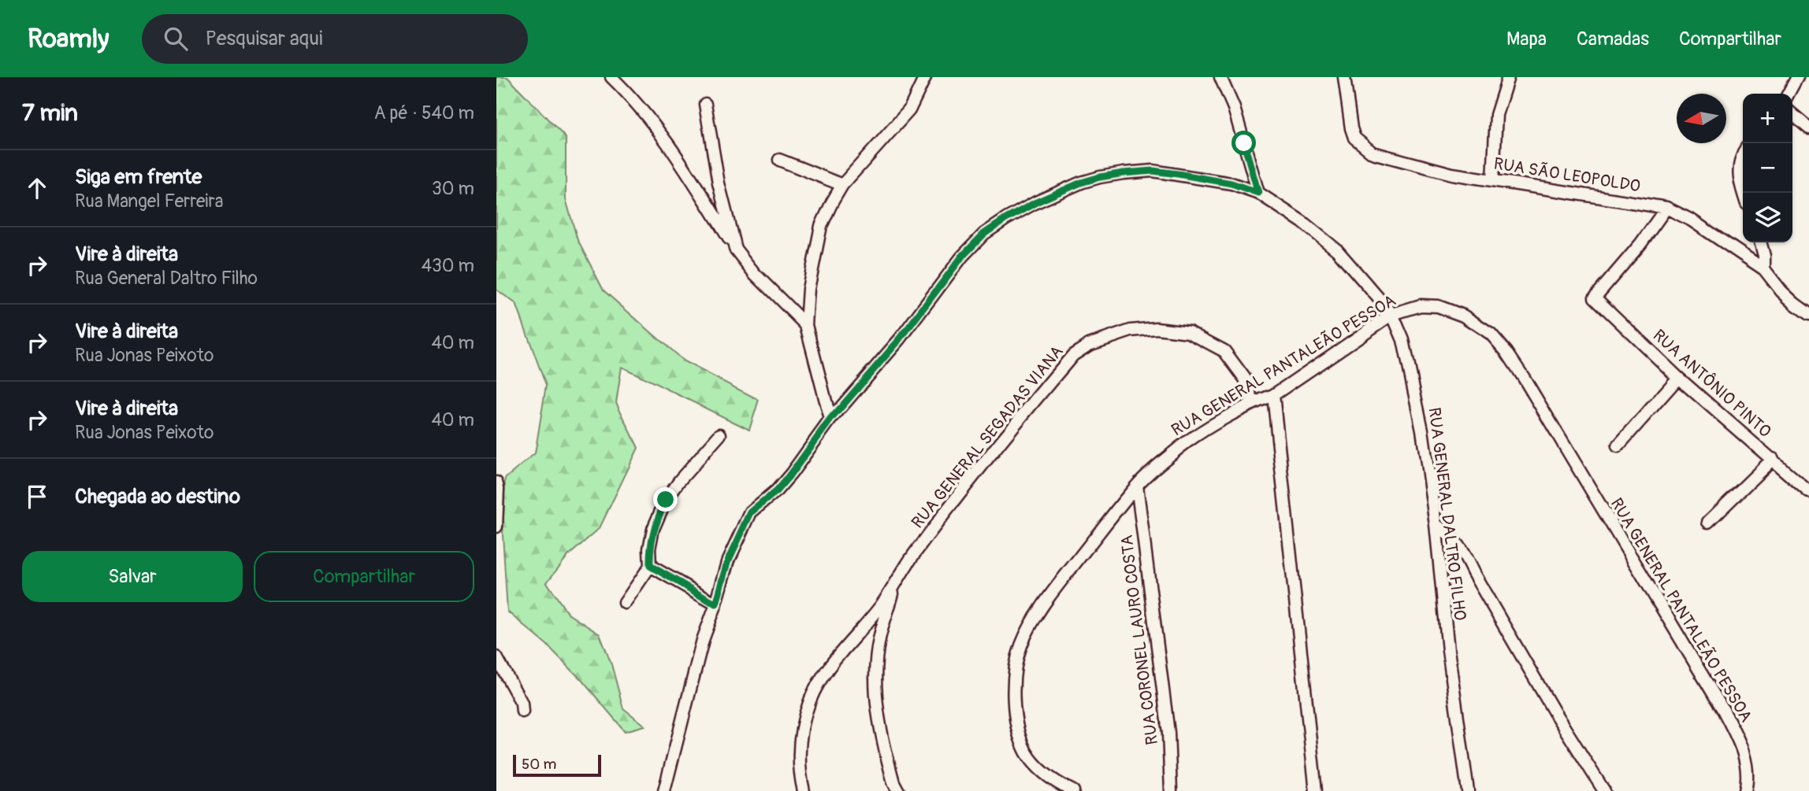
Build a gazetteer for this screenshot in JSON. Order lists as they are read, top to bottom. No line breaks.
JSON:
{"streets":{"street":["RUA SÃO LEOPOLDO","RUA GENERAL PANTALEÃO PESSOA","RUA ANTÔNIO PINTO","RUA GENERAL SEGADAS VIANA","RUA GENERAL DALTRO FILHO","RUA CORONEL LAURO COSTA"]},"crossings":[["RUA SÃO LEOPOLDO","RUA ANTÔNIO PINTO"],["RUA GENERAL PANTALEÃO PESSOA","RUA GENERAL SEGADAS VIANA"],["RUA GENERAL PANTALEÃO PESSOA","RUA GENERAL DALTRO FILHO"],["RUA GENERAL PANTALEÃO PESSOA","RUA CORONEL LAURO COSTA"]],"scale_bar":"50 m","north":"left","page":{"header":"Roamly","search":"Pesquisar aqui","nav":["Mapa","Camadas","Compartilhar"],"heading":["7 min","A pé · 540 m"],"map_buttons":["+","−"],"list":[["Siga em frente","Rua Mangel Ferreira","30 m"],["Vire à direita","Rua General Daltro Filho","430 m"],["Vire à direita","Rua Jonas Peixoto","40 m"],["Vire à direita","Rua Jonas Peixoto","40 m"],"Chegada ao destino"],"buttons":["Salvar","Compartilhar"],"scale":"50 m"}}
